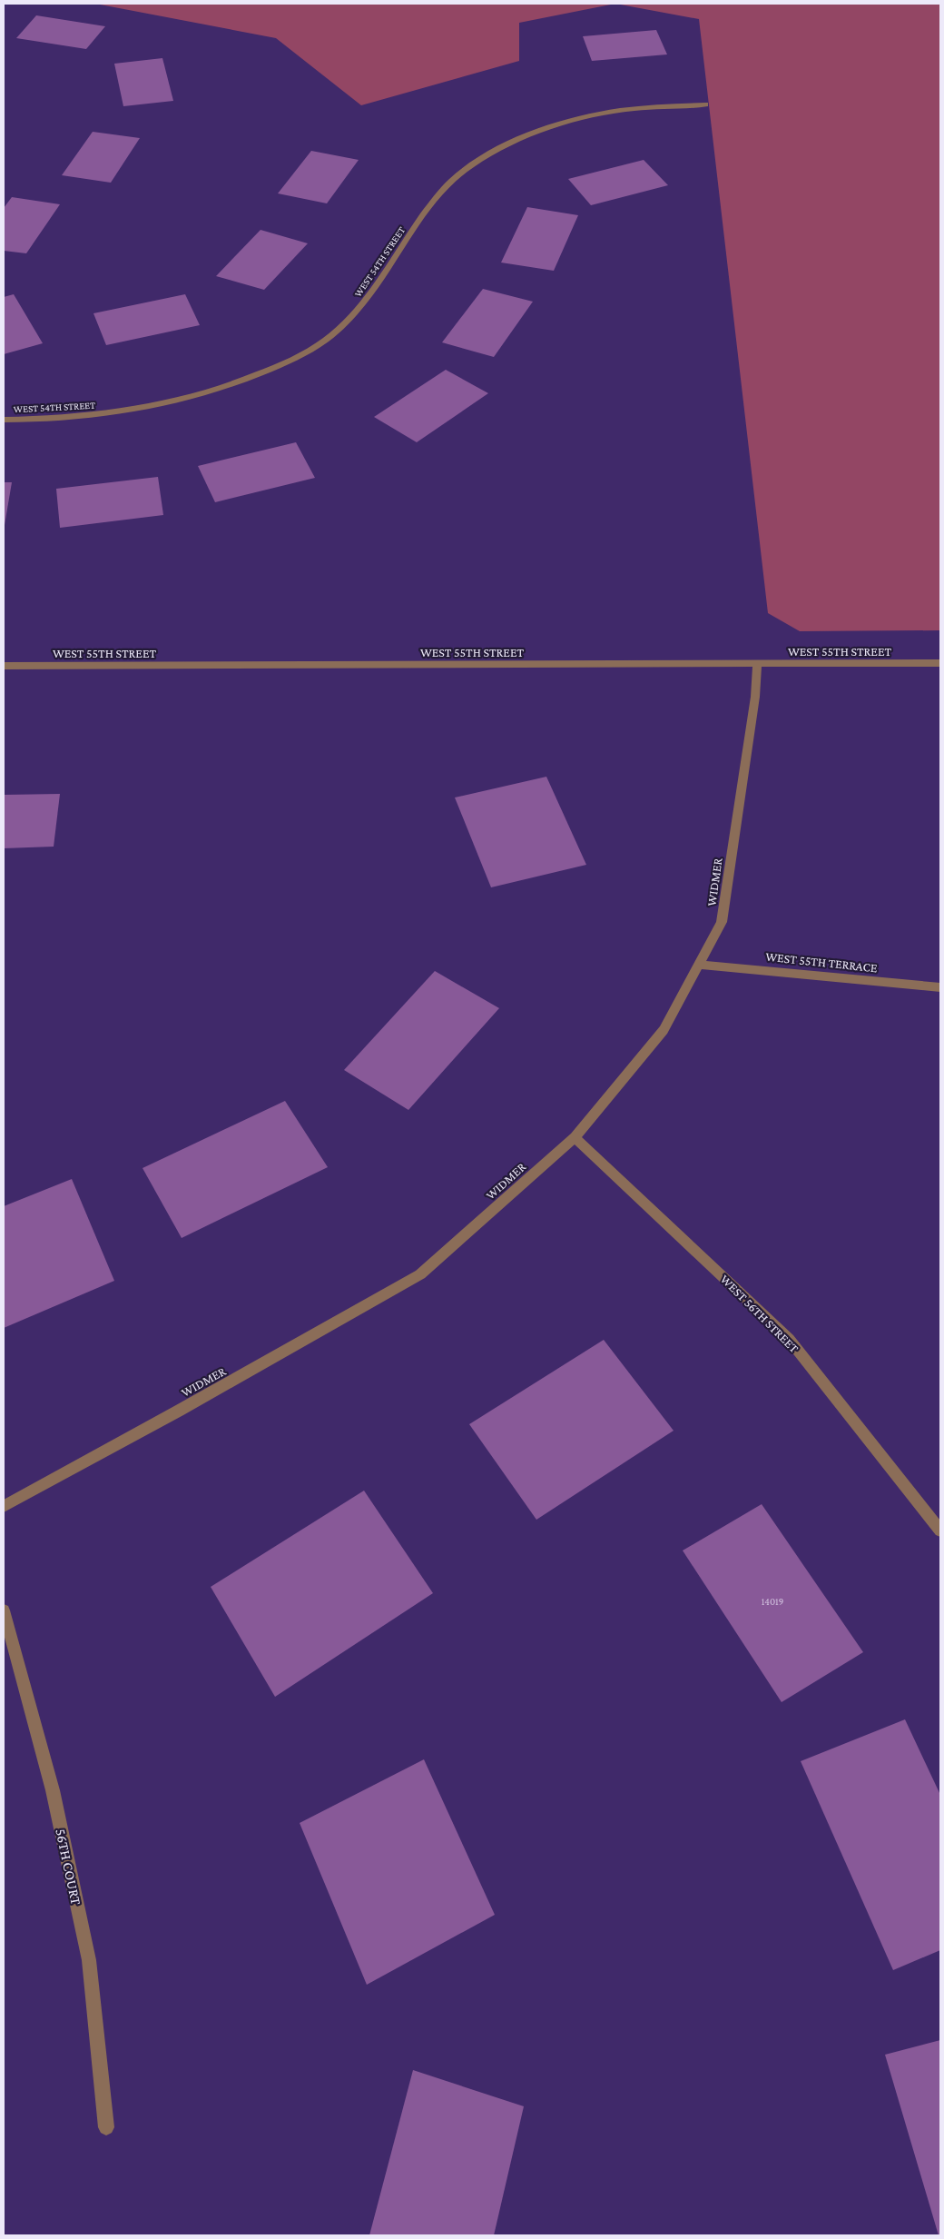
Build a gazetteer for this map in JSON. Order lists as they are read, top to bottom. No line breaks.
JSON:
{"streets":{"street":["WEST 54TH STREET","WEST 55TH STREET","WIDMER","WEST 55TH TERRACE","WEST 56TH STREET","56TH COURT"]},"crossings":[["WEST 55TH STREET","WIDMER"],["WIDMER","WEST 55TH TERRACE"],["WIDMER","WEST 56TH STREET"]],"house_numbers":["14019"]}
